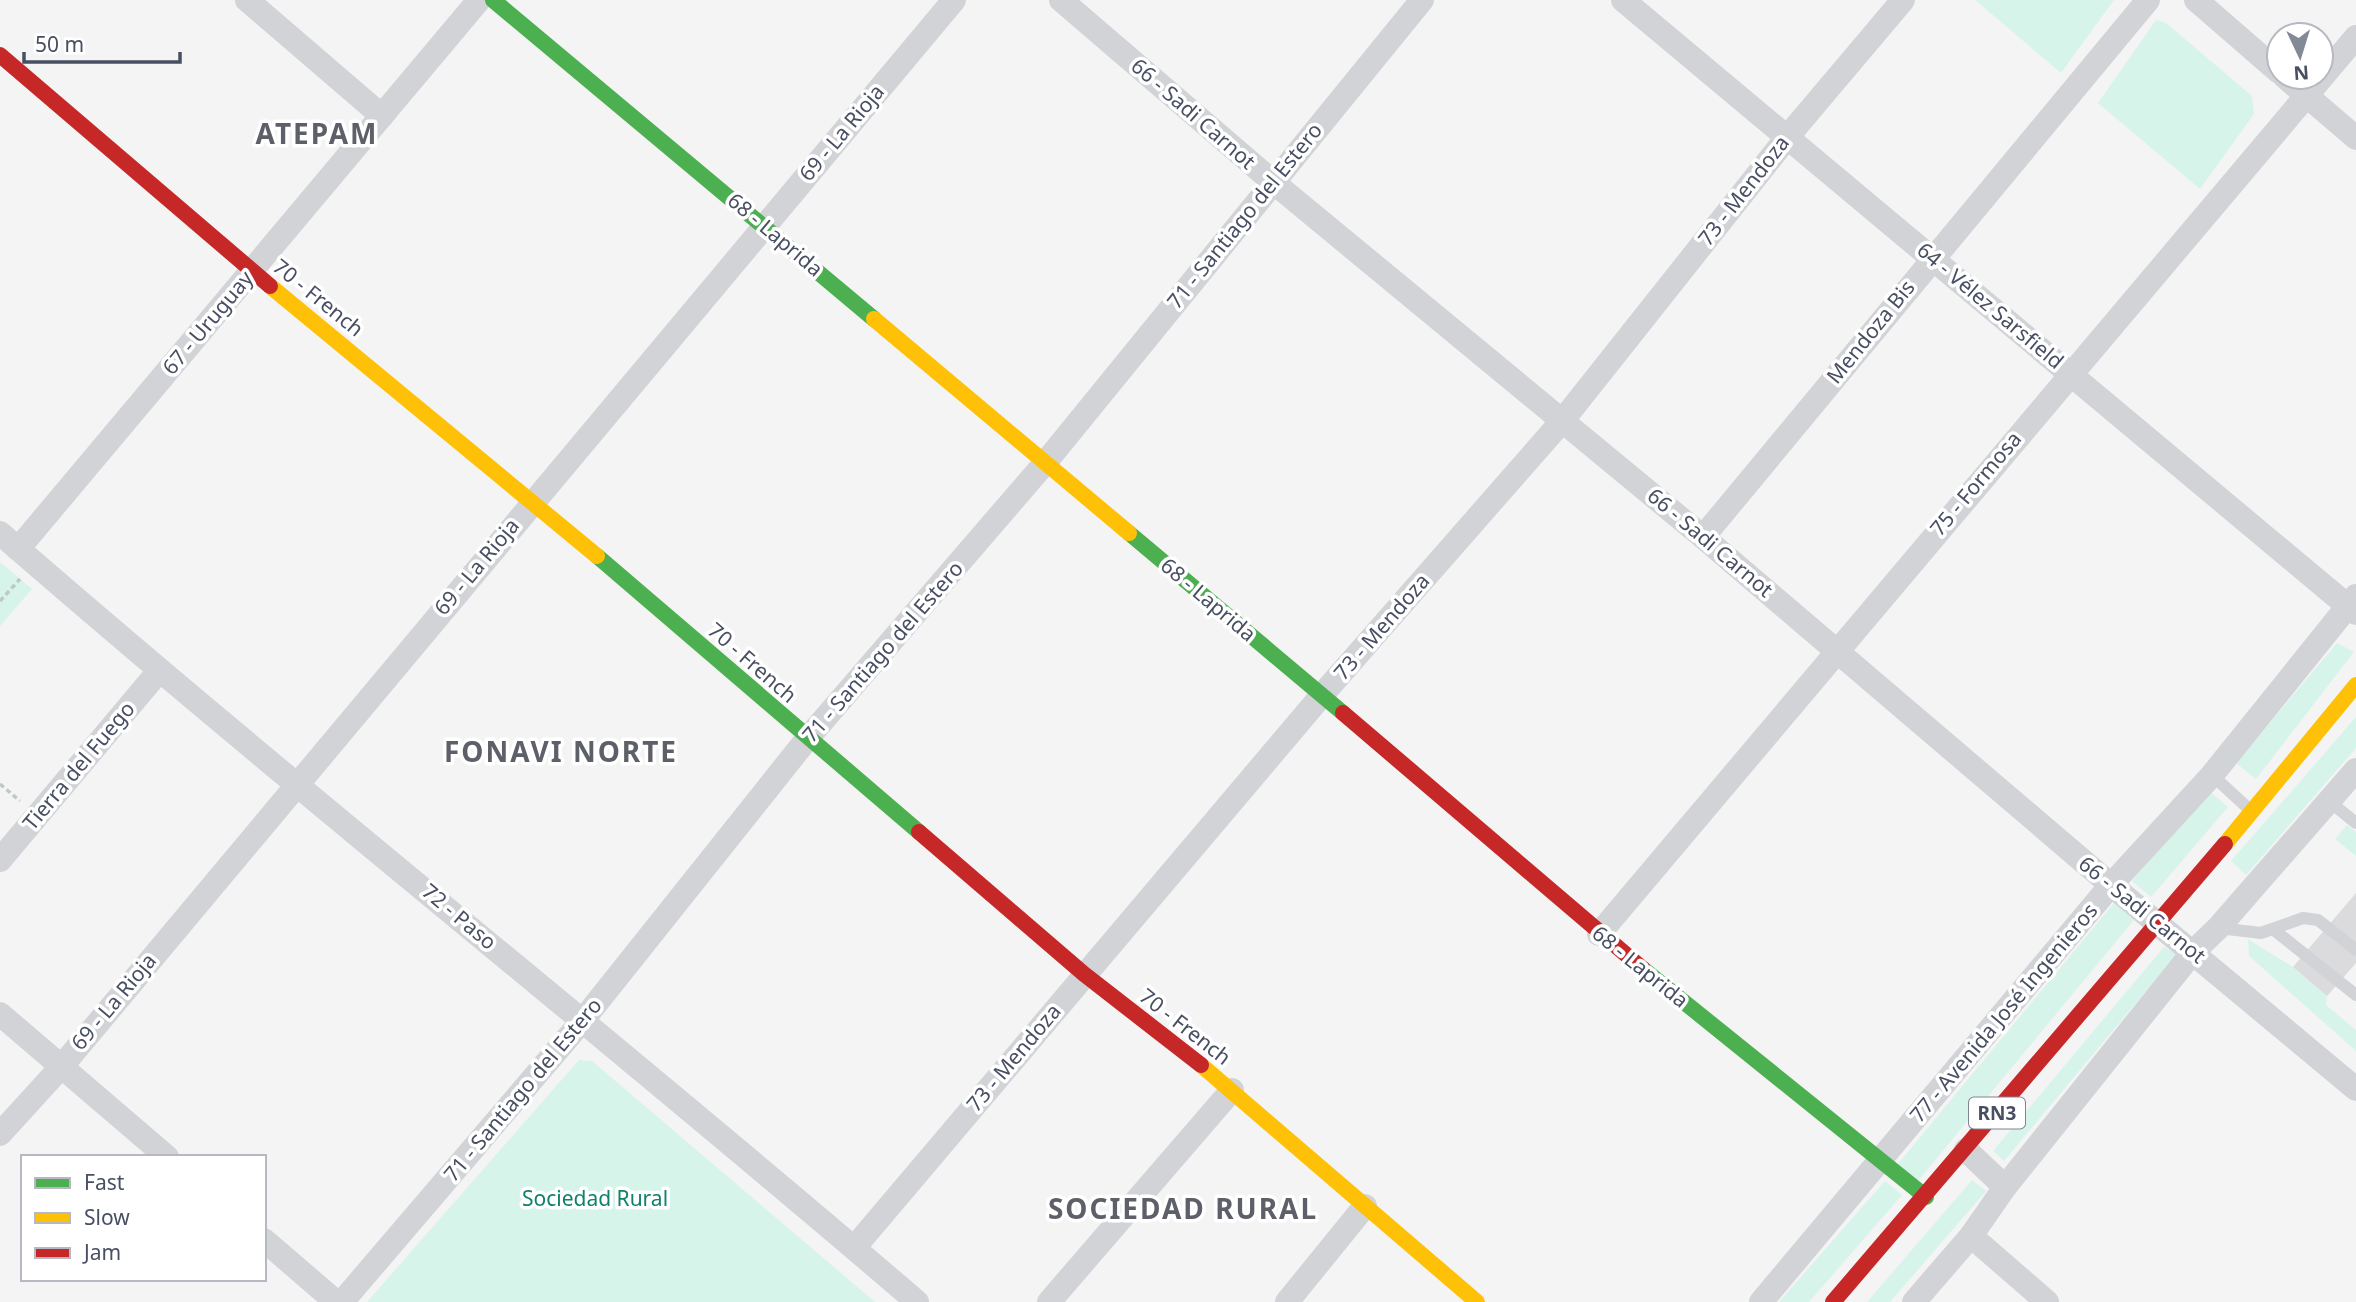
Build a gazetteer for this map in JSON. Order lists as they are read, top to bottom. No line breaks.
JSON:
{"streets":{"main road":["68 - Laprida","70 - French","RN3"],"street":["66 - Sadi Carnot","69 - La Rioja","73 - Mendoza","71 - Santiago del Estero","64 - Vélez Sarsfield","67 - Uruguay","Mendoza Bis","75 - Formosa","Tierra del Fuego","72 - Paso","77 - Avenida José Ingenieros"]},"crossings":[["66 - Sadi Carnot","73 - Mendoza"],["66 - Sadi Carnot","71 - Santiago del Estero"],["66 - Sadi Carnot","Mendoza Bis"],["66 - Sadi Carnot","75 - Formosa"],["66 - Sadi Carnot","77 - Avenida José Ingenieros"],["66 - Sadi Carnot","RN3"],["69 - La Rioja","68 - Laprida"],["69 - La Rioja","70 - French"],["69 - La Rioja","72 - Paso"],["73 - Mendoza","68 - Laprida"],["73 - Mendoza","70 - French"],["73 - Mendoza","64 - Vélez Sarsfield"],["73 - Mendoza","72 - Paso"],["71 - Santiago del Estero","68 - Laprida"],["71 - Santiago del Estero","70 - French"],["71 - Santiago del Estero","72 - Paso"],["68 - Laprida","75 - Formosa"],["68 - Laprida","77 - Avenida José Ingenieros"],["68 - Laprida","RN3"],["70 - French","67 - Uruguay"],["64 - Vélez Sarsfield","Mendoza Bis"],["64 - Vélez Sarsfield","75 - Formosa"],["64 - Vélez Sarsfield","77 - Avenida José Ingenieros"],["67 - Uruguay","72 - Paso"],["Tierra del Fuego","72 - Paso"]],"districts":["ATEPAM","FONAVI NORTE","SOCIEDAD RURAL"],"parks":["Sociedad Rural"],"legend":["Fast","Slow","Jam"],"scale_bar":"50 m","north":"bottom"}
